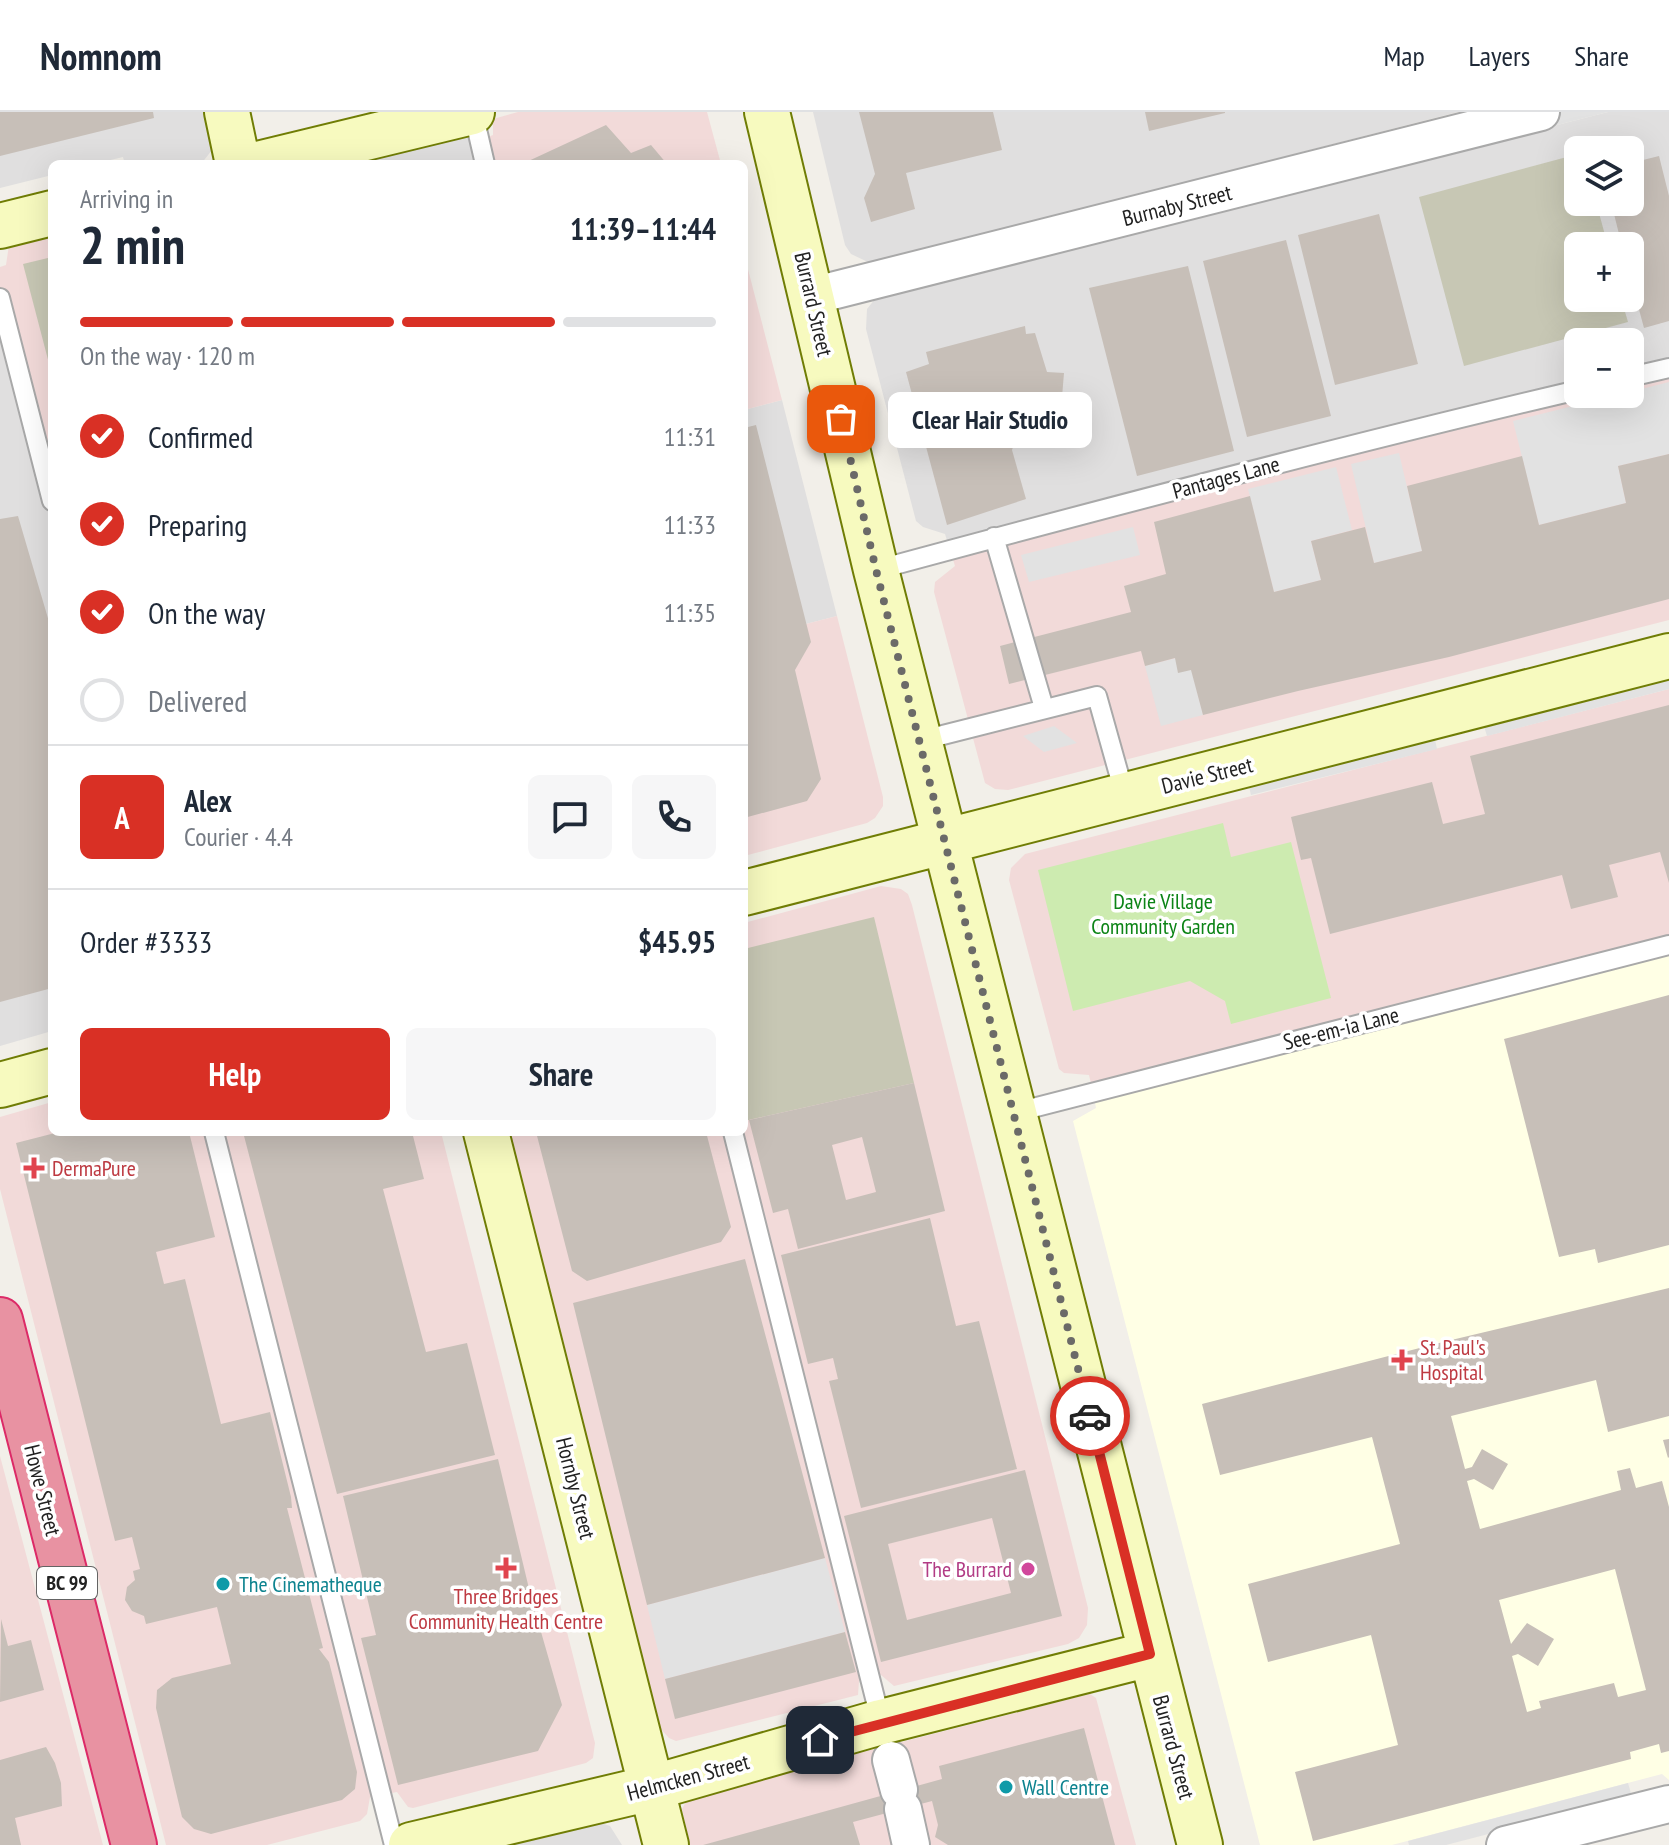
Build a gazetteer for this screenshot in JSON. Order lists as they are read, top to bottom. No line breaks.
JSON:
{"streets":{"highway":["Howe Street","BC 99"],"main road":["Burrard Street","Davie Street","Hornby Street","Helmcken Street"],"street":["Burnaby Street"],"lane":["Pantages Lane","See-em-ia Lane"]},"crossings":[["Burnaby Street","Burrard Street"],["Burrard Street","Pantages Lane"],["Burrard Street","Davie Street"],["Burrard Street","See-em-ia Lane"],["Burrard Street","Helmcken Street"],["Hornby Street","Helmcken Street"]],"parks":["Davie Village Community Garden"],"places":{"other":["Clear Hair Studio","The Burrard","The Cinematheque","Wall Centre"],"health":["DermaPure","St. Paul's Hospital","Three Bridges Community Health Centre"]},"page":{"header":"Nomnom","nav":["Map","Layers","Share"],"map_buttons":["+","−"],"heading":["2 min","Arriving in","11:39–11:44"],"panel":["Alex","Courier · 4.4","Order #3333","$45.95"],"bar":"On the way · 120 m","bubble":"Clear Hair Studio","list":[["Confirmed","11:31"],["Preparing","11:33"],["On the way","11:35"],"Delivered"],"round":"A","buttons":["Help","Share"]}}
